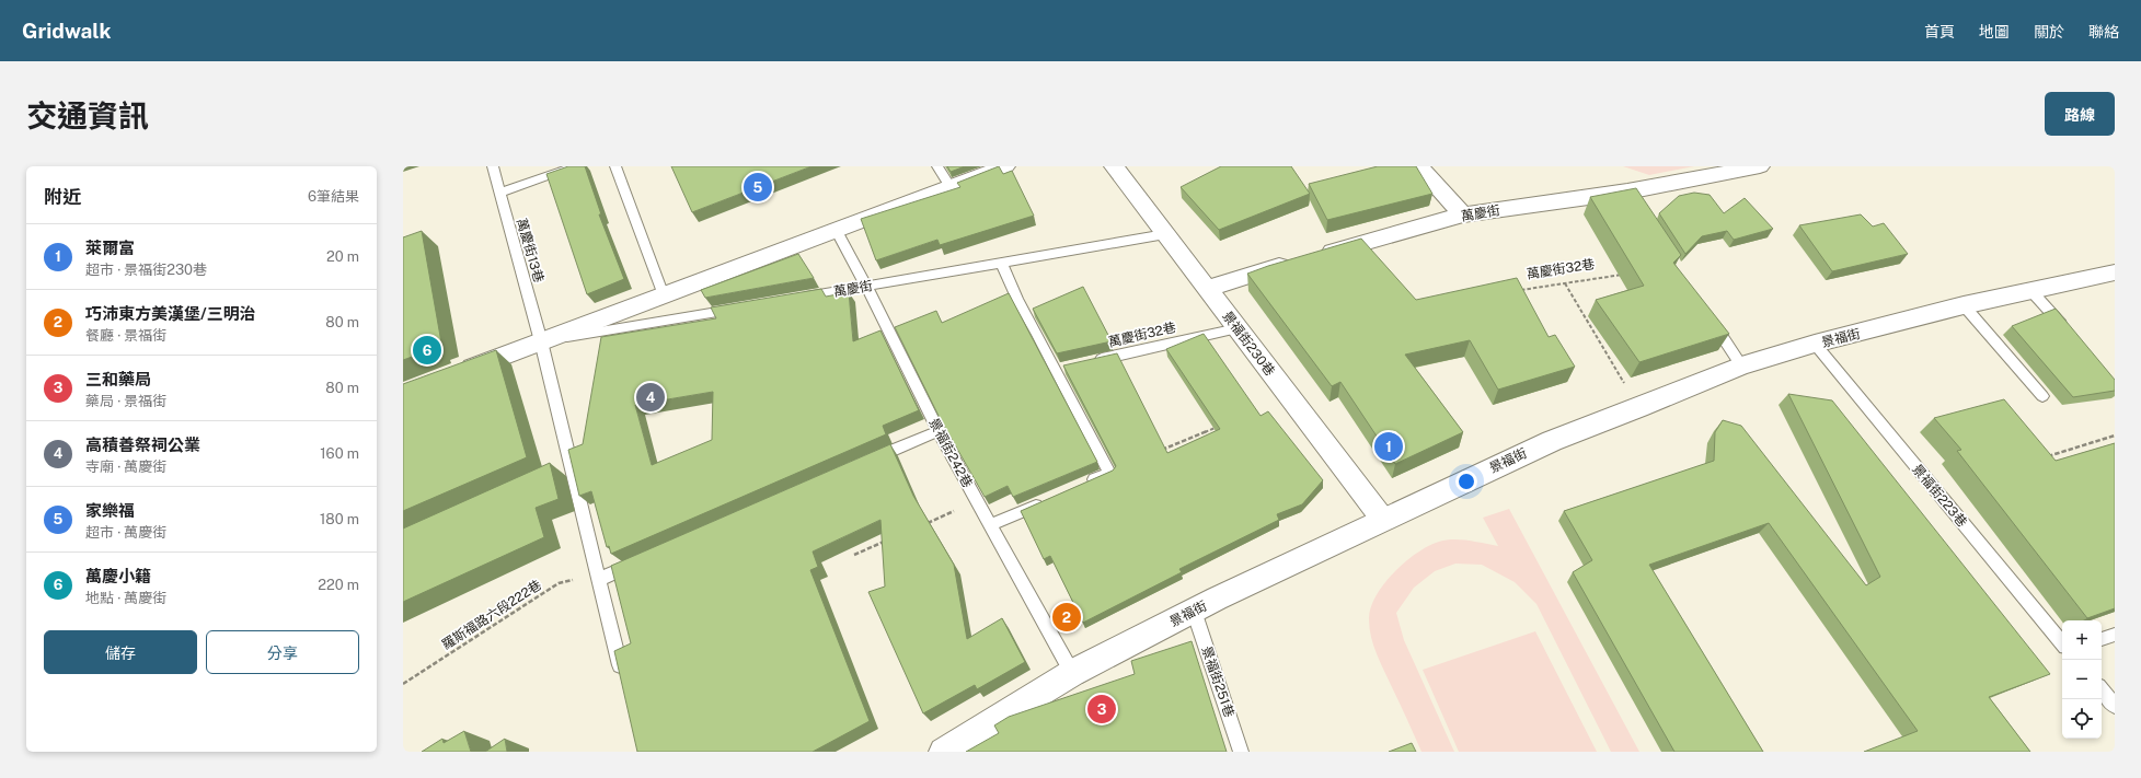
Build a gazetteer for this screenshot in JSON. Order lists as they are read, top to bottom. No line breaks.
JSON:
{"streets":{"street":["萬慶街","景福街","景福街230巷"],"lane":["萬慶街13巷","萬慶街32巷","景福街242巷","景福街223巷","景福街251巷"],"path":["羅斯福路六段222巷"]},"crossings":[["萬慶街","景福街230巷"],["萬慶街","景福街242巷"],["萬慶街13巷","羅斯福路六段222巷"],["萬慶街32巷","景福街230巷"],["景福街","景福街230巷"],["景福街","景福街242巷"],["景福街","景福街223巷"],["景福街","景福街251巷"]],"page":{"header":"Gridwalk","nav":["首頁","地圖","關於","聯絡"],"title":"交通資訊","buttons":["路線",["儲存","分享"]],"heading":["附近","6筆結果"],"pins":["5","6","4","1","2","3"],"list":[{"mark":"1","name":"萊爾富","note":"超市 · 景福街230巷","value":"20 m"},{"mark":"2","name":"巧沛東方美漢堡/三明治","note":"餐廳 · 景福街","value":"80 m"},{"mark":"3","name":"三和藥局","note":"藥局 · 景福街","value":"80 m"},{"mark":"4","name":"高積善祭祠公業","note":"寺廟 · 萬慶街","value":"160 m"},{"mark":"5","name":"家樂福","note":"超市 · 萬慶街","value":"180 m"},{"mark":"6","name":"萬慶小籍","note":"地點 · 萬慶街","value":"220 m"}],"map_buttons":["+","−"]}}
